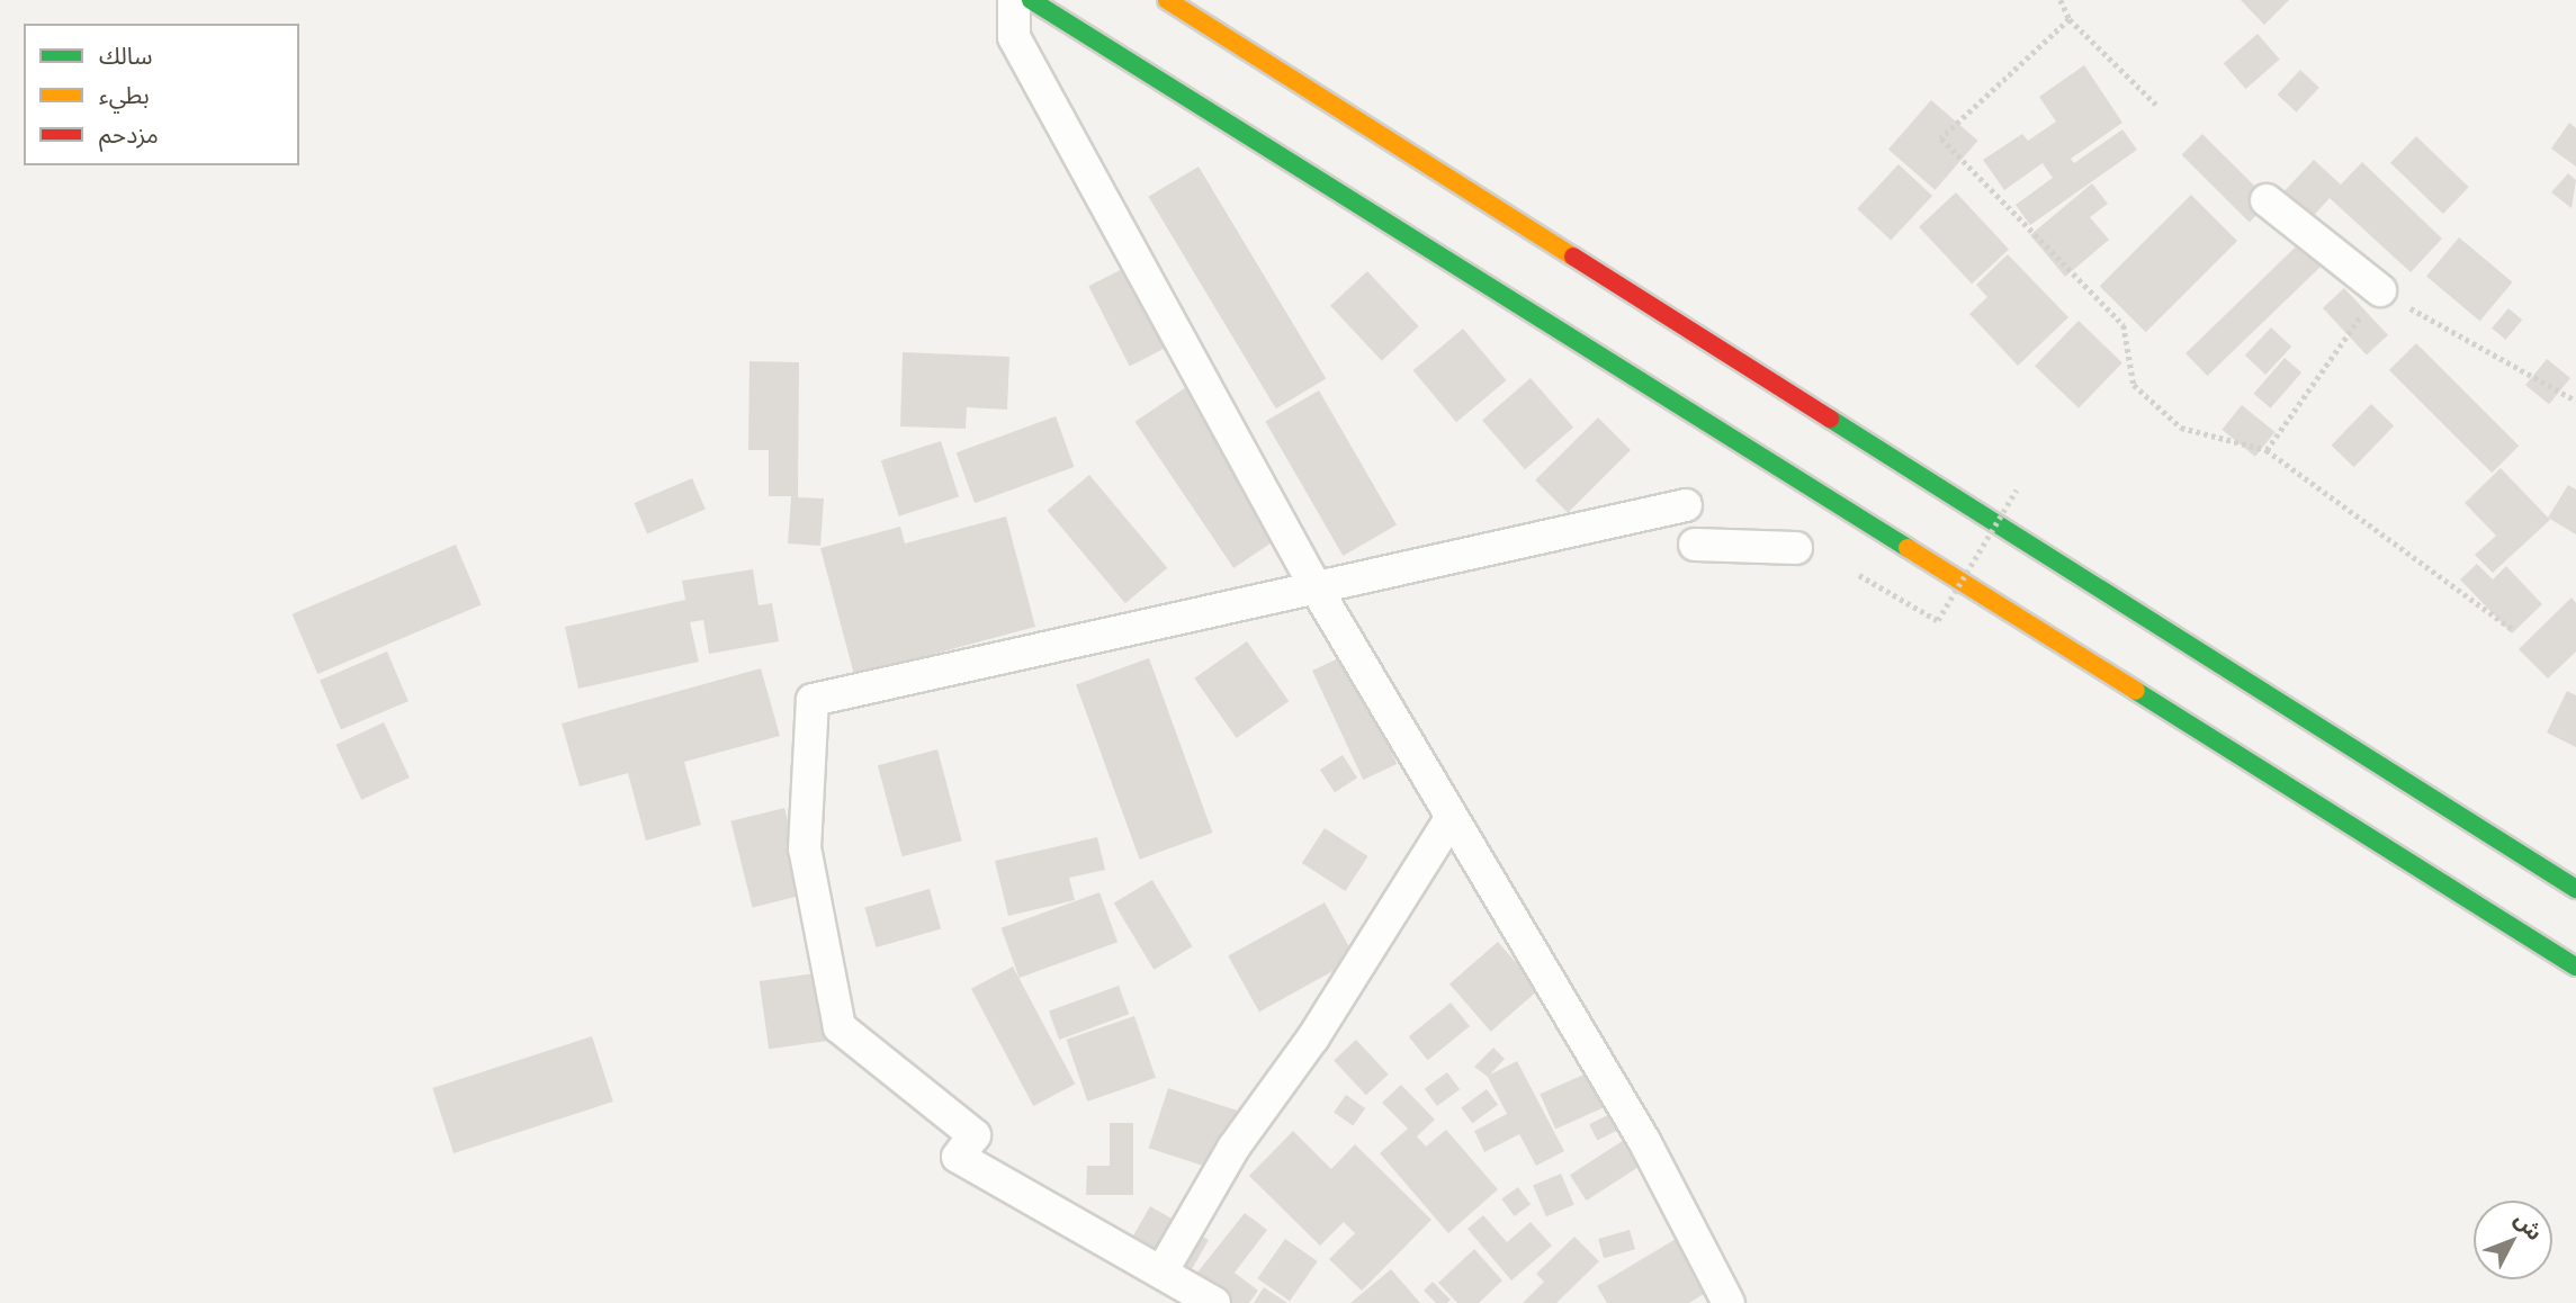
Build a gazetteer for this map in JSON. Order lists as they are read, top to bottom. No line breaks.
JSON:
{"legend":["سالك","بطيء","مزدحم"],"north":"top right"}
